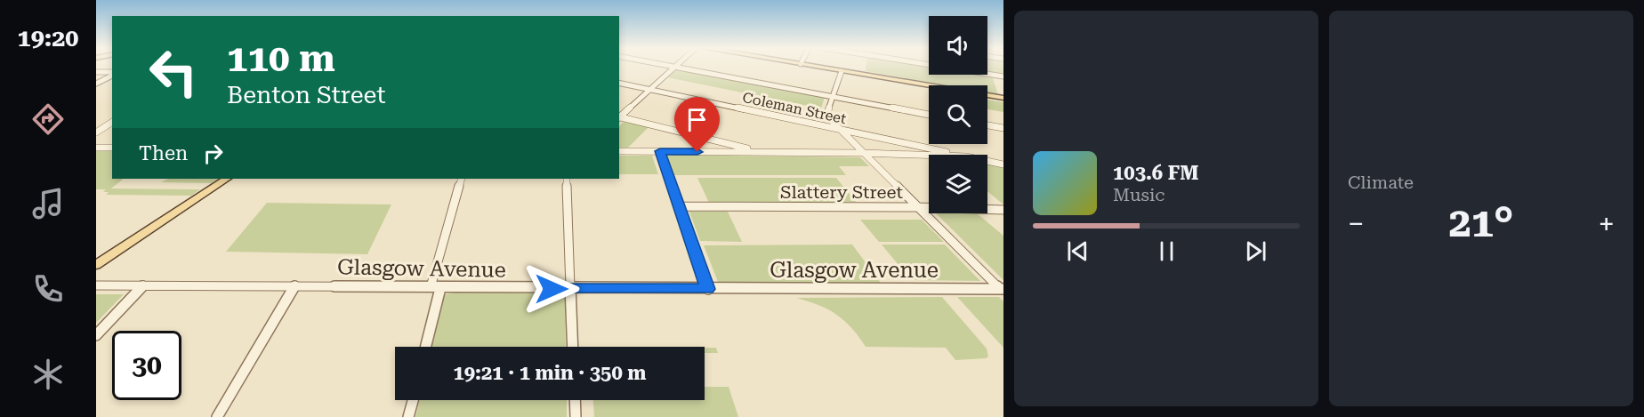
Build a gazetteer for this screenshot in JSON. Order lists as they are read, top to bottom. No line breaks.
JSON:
{"streets":{"street":["Coleman Street","Slattery Street","Glasgow Avenue"]},"page":{"tabs":"19:20","tile":"Climate","turn":["110 m","Benton Street"],"then":"Then","song":["103.6 FM","Music"],"heat":["−","21°","+"],"limit":"30","trip":"19:21 · 1 min · 350 m"}}
